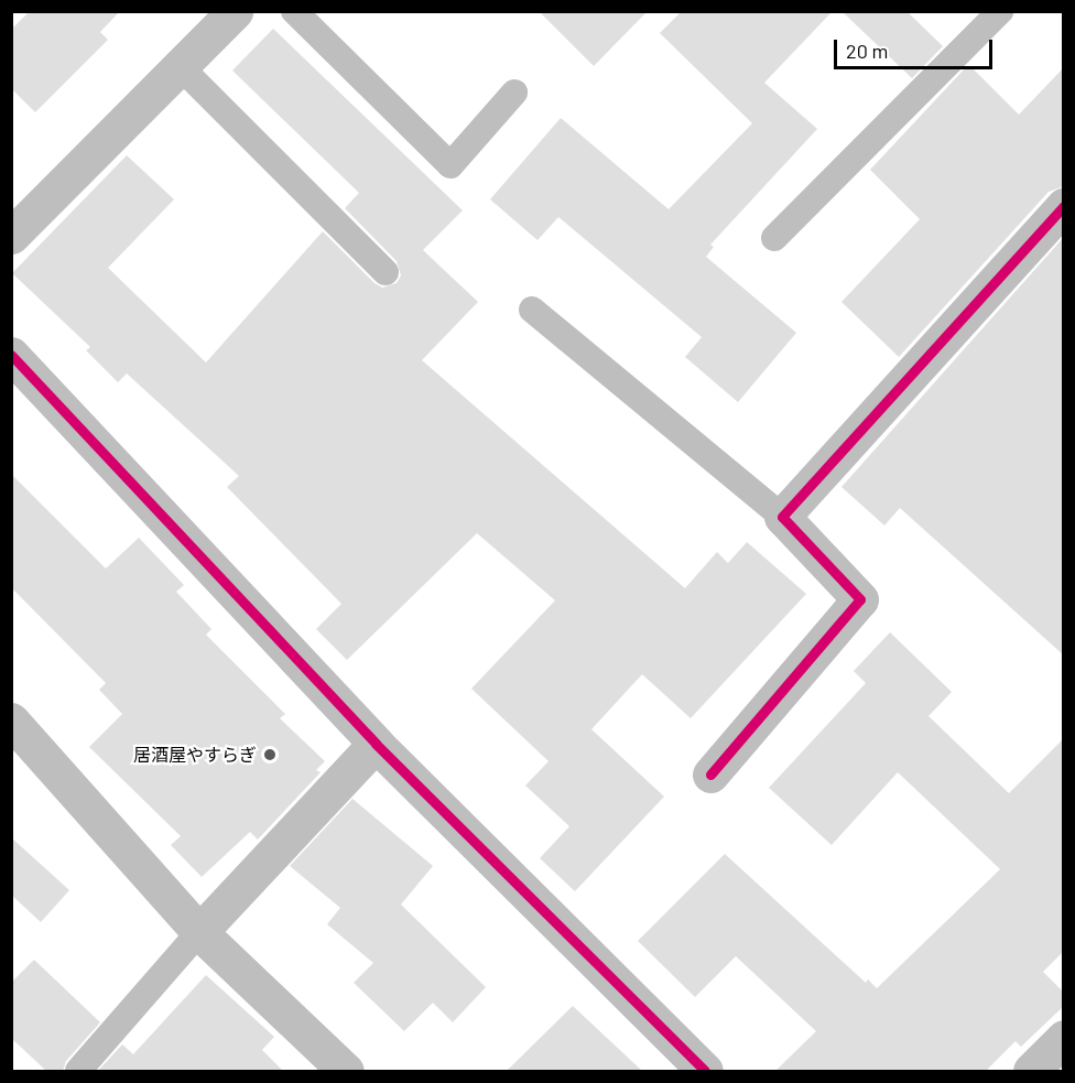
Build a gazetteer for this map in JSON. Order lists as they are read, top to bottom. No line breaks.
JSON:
{"places":["居酒屋やすらぎ"],"scale_bar":"20 m"}
